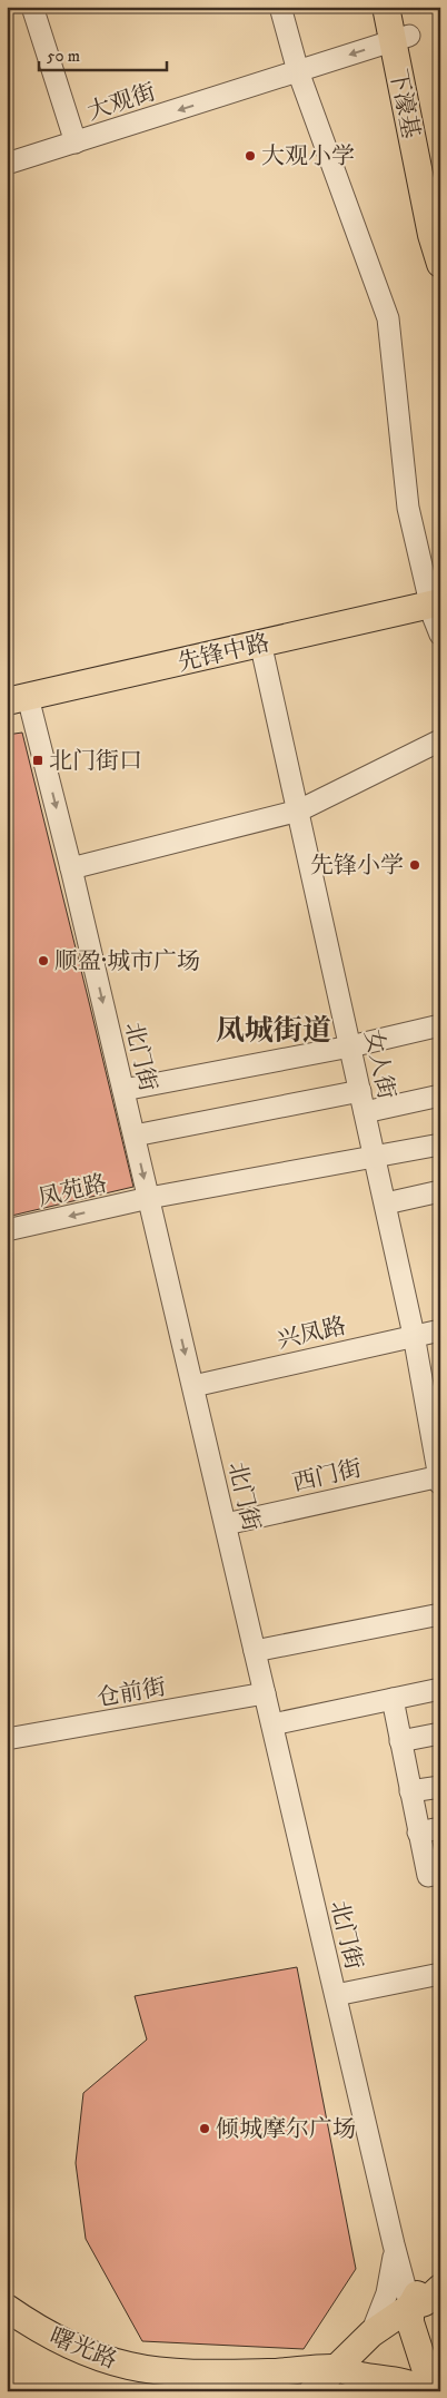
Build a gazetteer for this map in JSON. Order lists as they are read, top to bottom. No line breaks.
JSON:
{"streets":{"main road":["下濠基","先锋中路","曙光路"],"street":["大观街","北门街","女人街","凤苑路","兴凤路","西门街","仓前街"]},"crossings":[["大观街","下濠基"],["先锋中路","北门街"],["先锋中路","女人街"],["北门街","凤苑路"],["北门街","兴凤路"],["北门街","西门街"],["北门街","仓前街"],["女人街","凤苑路"],["女人街","兴凤路"],["女人街","西门街"]],"one_way":["大观街","北门街"],"districts":["凤城街道"],"places":{"other":["大观小学","先锋小学","顺盈·城市广场","倾城摩尔广场"],"transit":["北门街口"]},"scale_bar":"50 m"}
